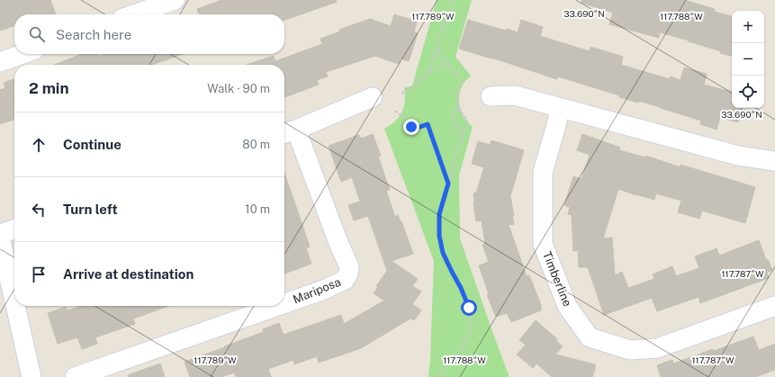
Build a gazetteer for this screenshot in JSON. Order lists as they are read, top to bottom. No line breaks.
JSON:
{"streets":{"street":["Timberline","Mariposa"]},"page":{"map_buttons":["+","−"],"search":"Search here","heading":["2 min","Walk · 90 m"],"list":[["Continue","80 m"],["Turn left","10 m"],"Arrive at destination"]},"coordinates":["33.690°N","117.789°W","117.788°W","117.787°W"]}
